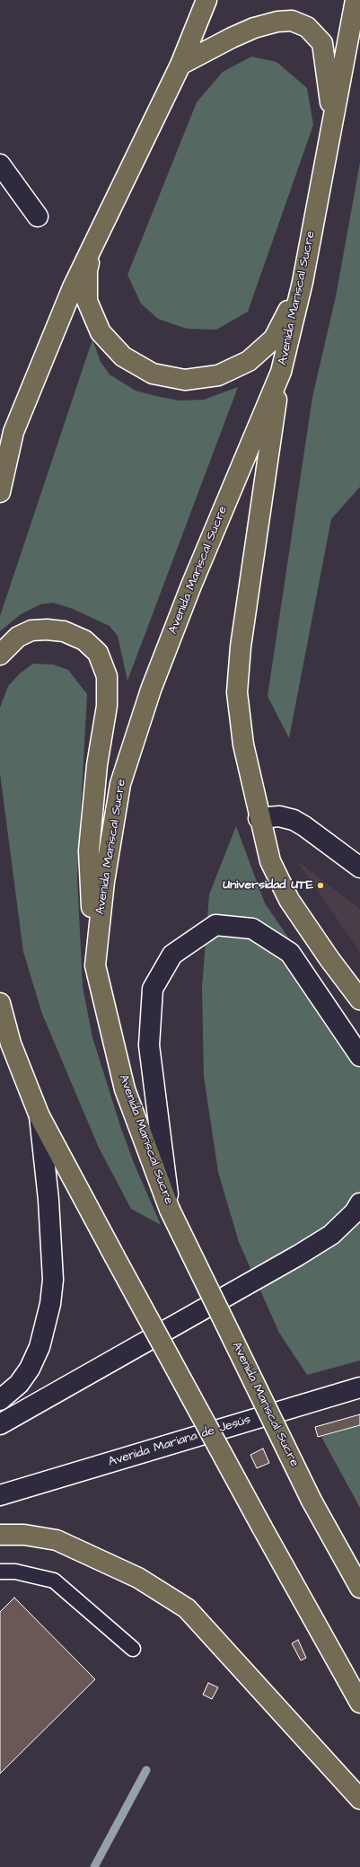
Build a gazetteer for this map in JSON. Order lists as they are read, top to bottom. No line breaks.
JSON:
{"streets":{"main road":["Avenida Mariscal Sucre","Avenida Mariana de Jesús"]},"places":["Universidad UTE"]}
